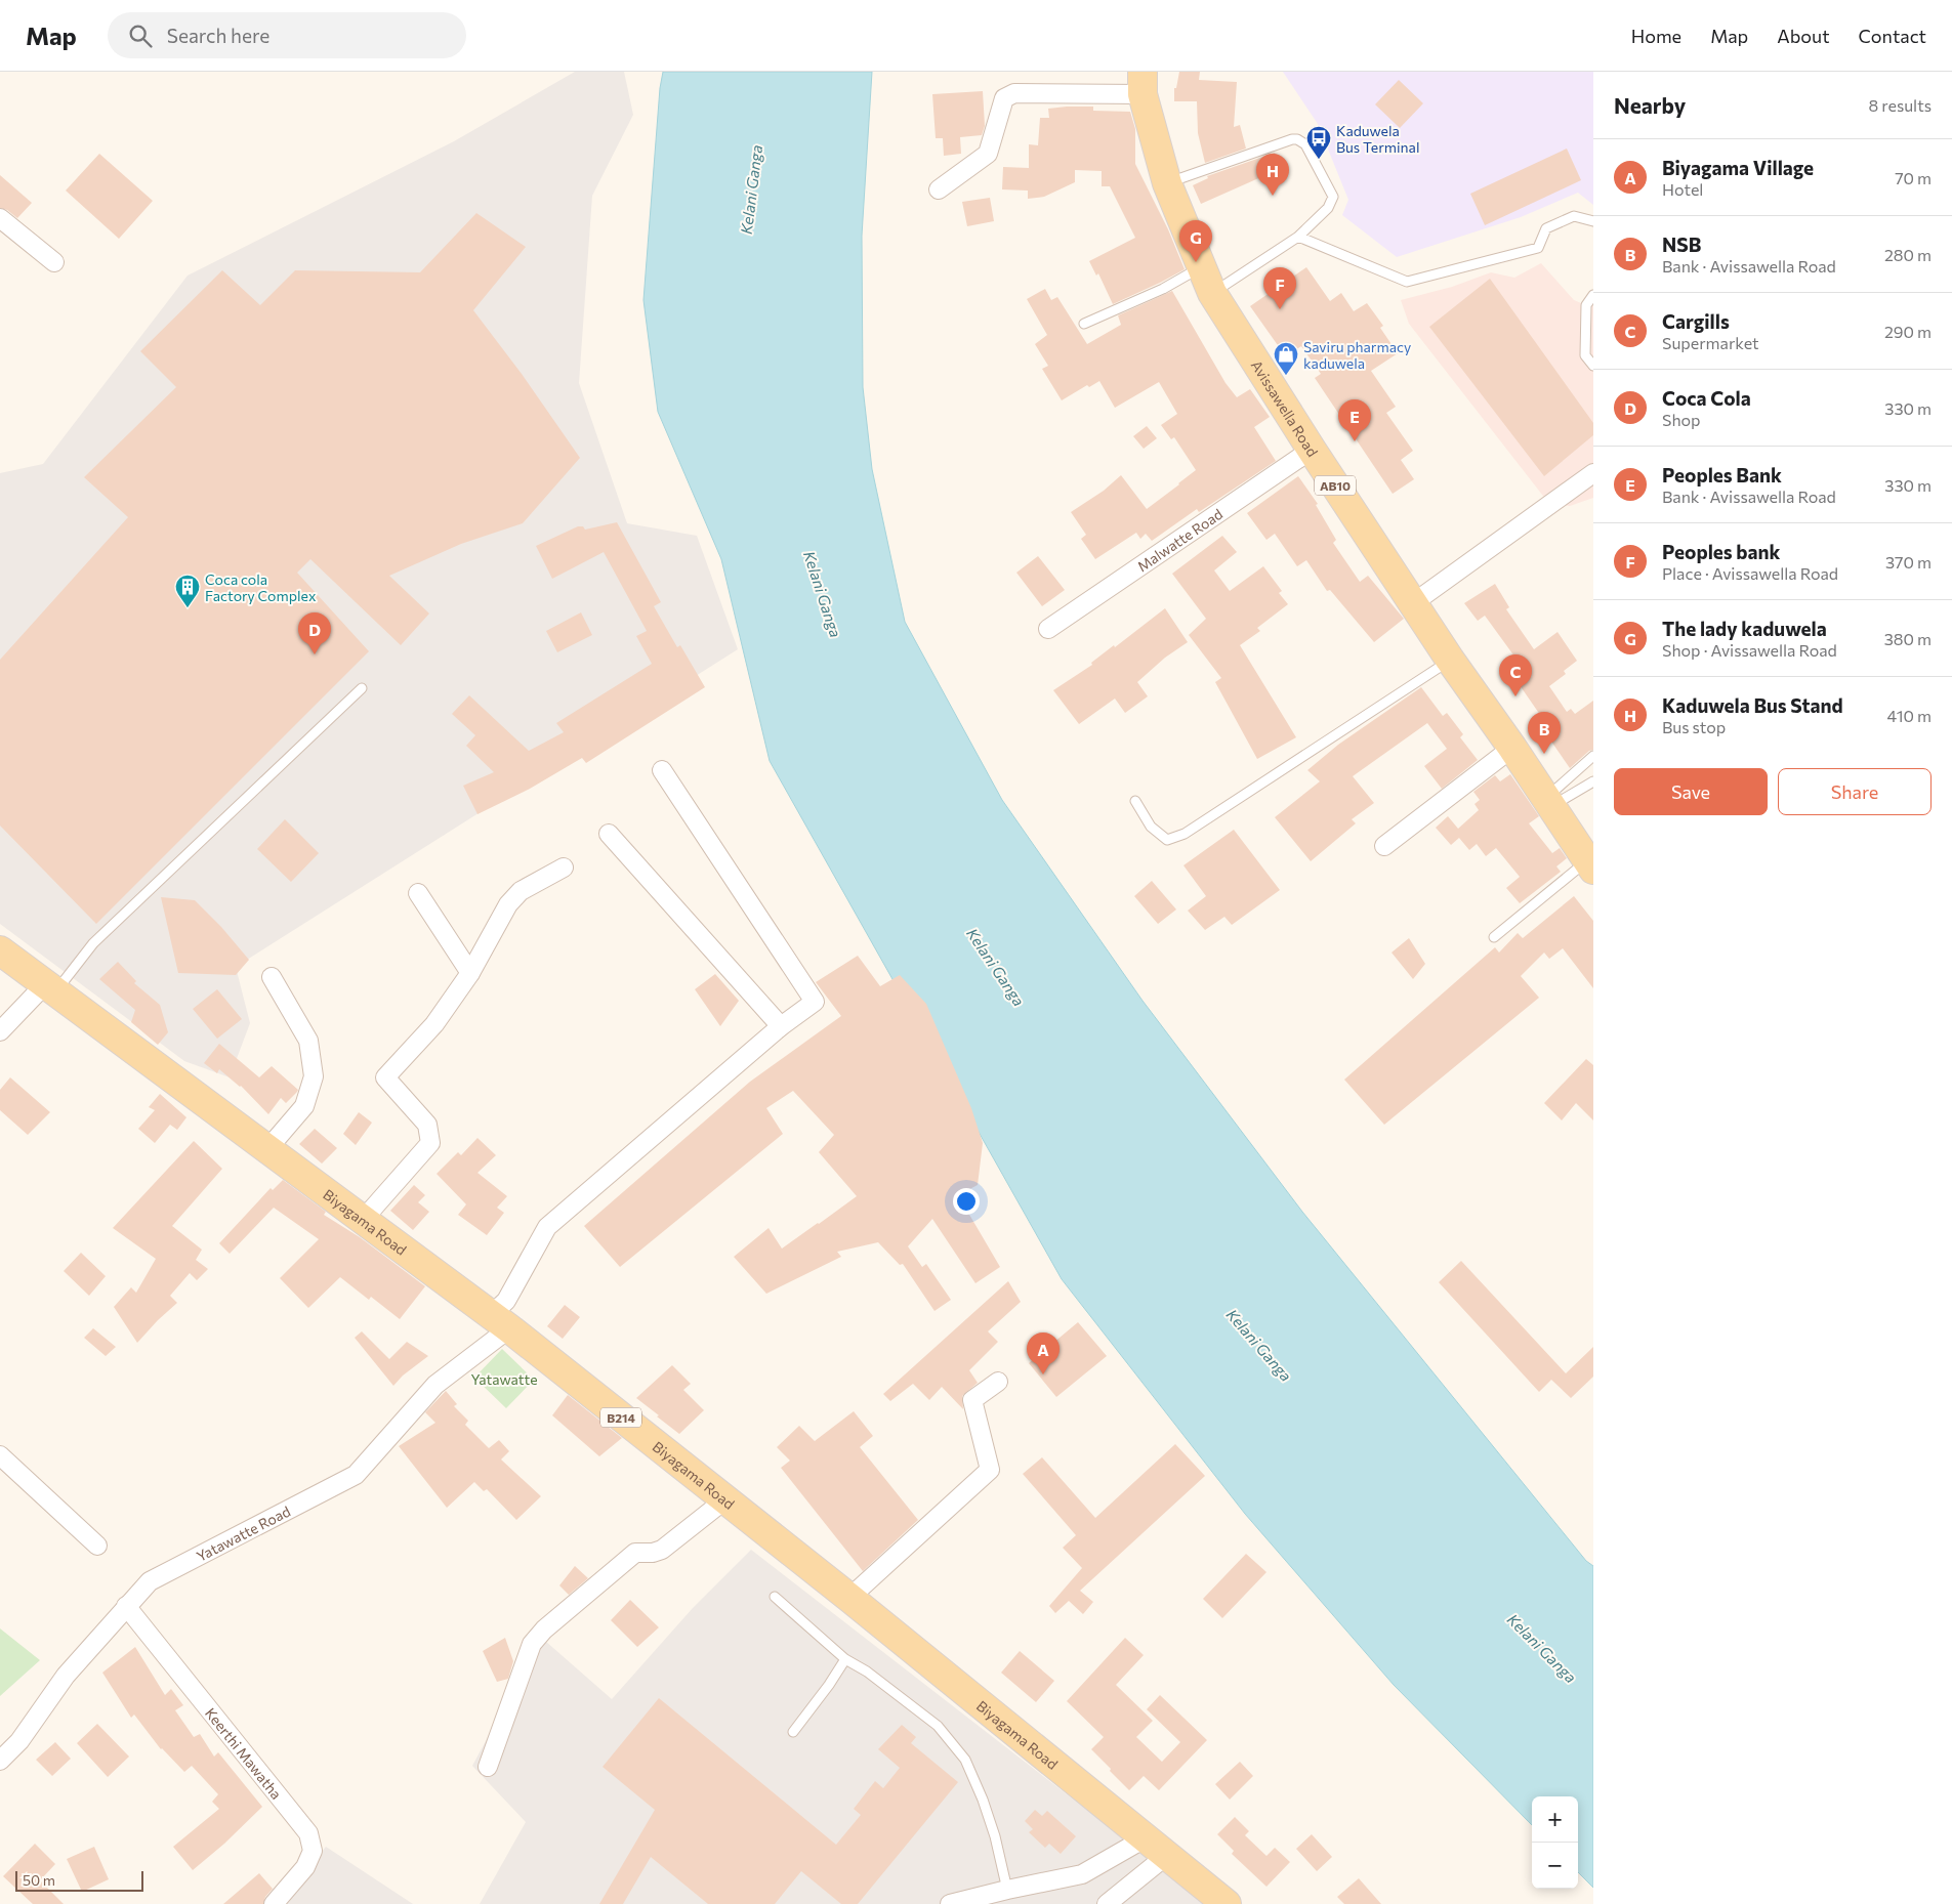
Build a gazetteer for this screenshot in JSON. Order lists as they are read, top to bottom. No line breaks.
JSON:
{"streets":{"main road":["Avissawella Road","AB10","Biyagama Road","B214"],"street":["Malwatte Road","Yatawatte Road","Keerthi Mawatha"]},"crossings":[["Avissawella Road","Malwatte Road"],["Biyagama Road","Yatawatte Road"],["Yatawatte Road","Keerthi Mawatha"]],"water":["Kelani Ganga"],"parks":["Yatawatte"],"places":{"bus stop":["Kaduwela Bus Terminal"],"shop":["Saviru pharmacy kaduwela"],"building":["Coca cola Factory Complex"]},"scale_bar":"50 m","page":{"header":"Map","search":"Search here","nav":["Home","Map","About","Contact"],"heading":["Nearby","8 results"],"list":[{"mark":"A","name":"Biyagama Village","note":"Hotel","value":"70 m"},{"mark":"B","name":"NSB","note":"Bank · Avissawella Road","value":"280 m"},{"mark":"C","name":"Cargills","note":"Supermarket","value":"290 m"},{"mark":"D","name":"Coca Cola","note":"Shop","value":"330 m"},{"mark":"E","name":"Peoples Bank","note":"Bank · Avissawella Road","value":"330 m"},{"mark":"F","name":"Peoples bank","note":"Place · Avissawella Road","value":"370 m"},{"mark":"G","name":"The lady kaduwela","note":"Shop · Avissawella Road","value":"380 m"},{"mark":"H","name":"Kaduwela Bus Stand","note":"Bus stop","value":"410 m"}],"pins":["H","G","F","E","D","C","B","A"],"buttons":["Save","Share"],"map_buttons":["+","−"],"scale":"50 m"}}
